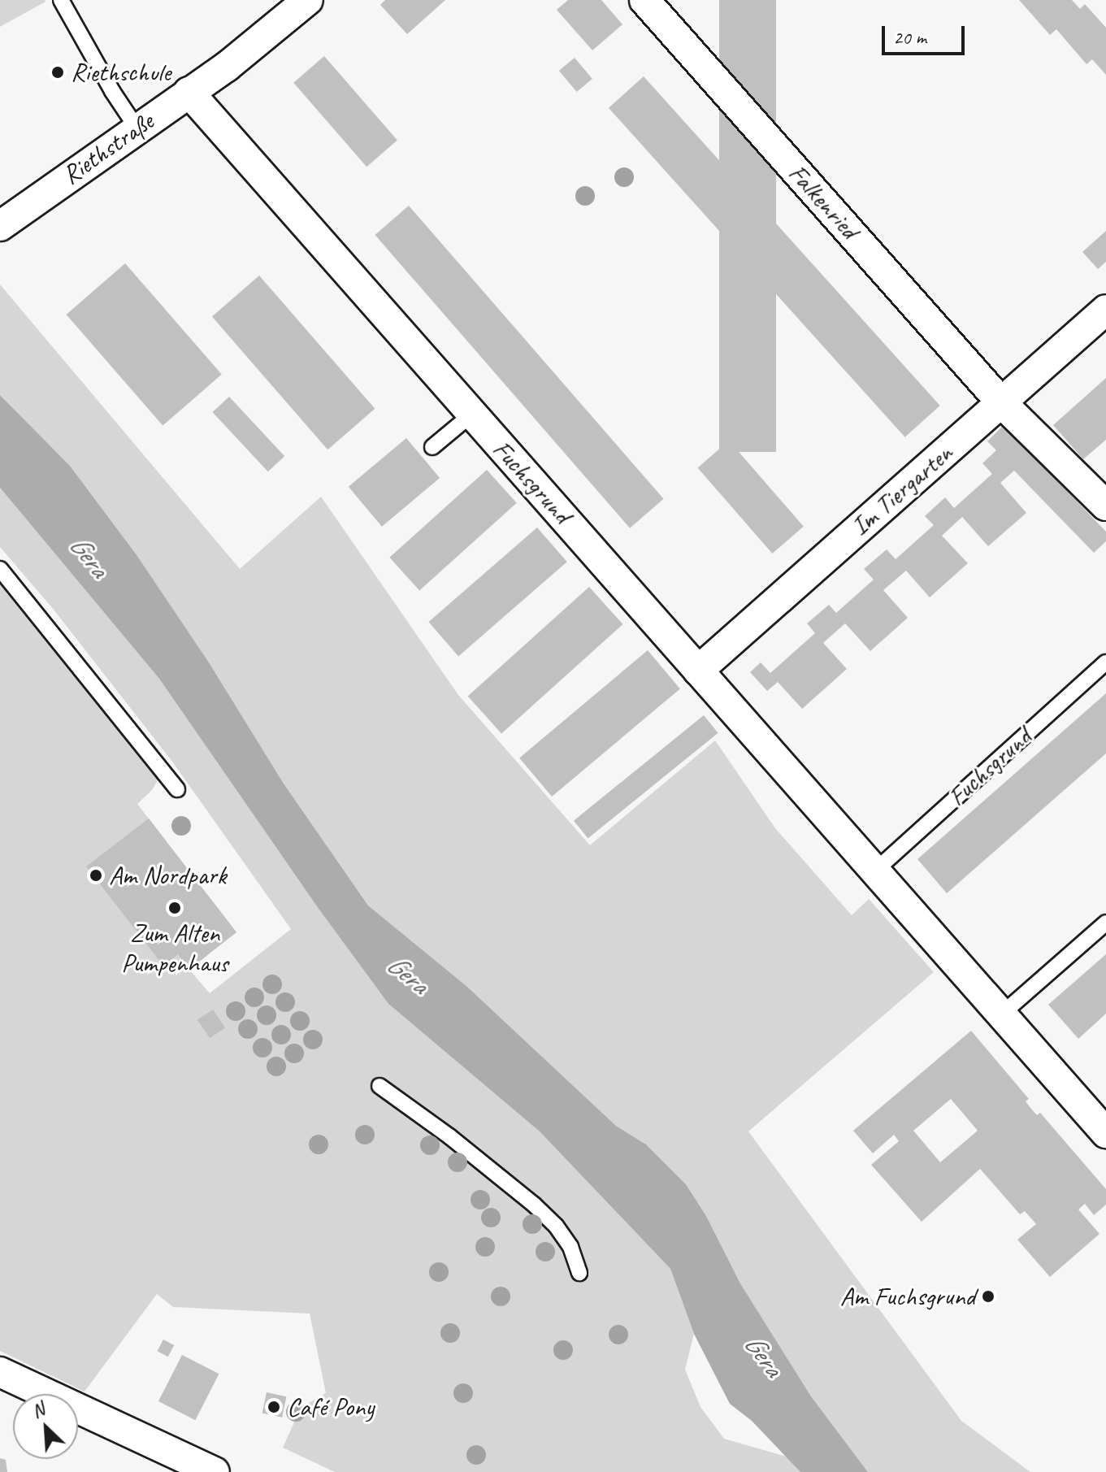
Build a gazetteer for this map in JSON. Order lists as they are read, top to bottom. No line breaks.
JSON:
{"streets":{"street":["Riethstraße","Falkenried","Fuchsgrund","Im Tiergarten"]},"crossings":[["Riethstraße","Fuchsgrund"],["Falkenried","Im Tiergarten"],["Fuchsgrund","Im Tiergarten"]],"water":["Gera"],"places":["Riethschule","Am Nordpark","Zum Alten Pumpenhaus","Am Fuchsgrund","Café Pony"],"scale_bar":"20 m","north":"top left"}
